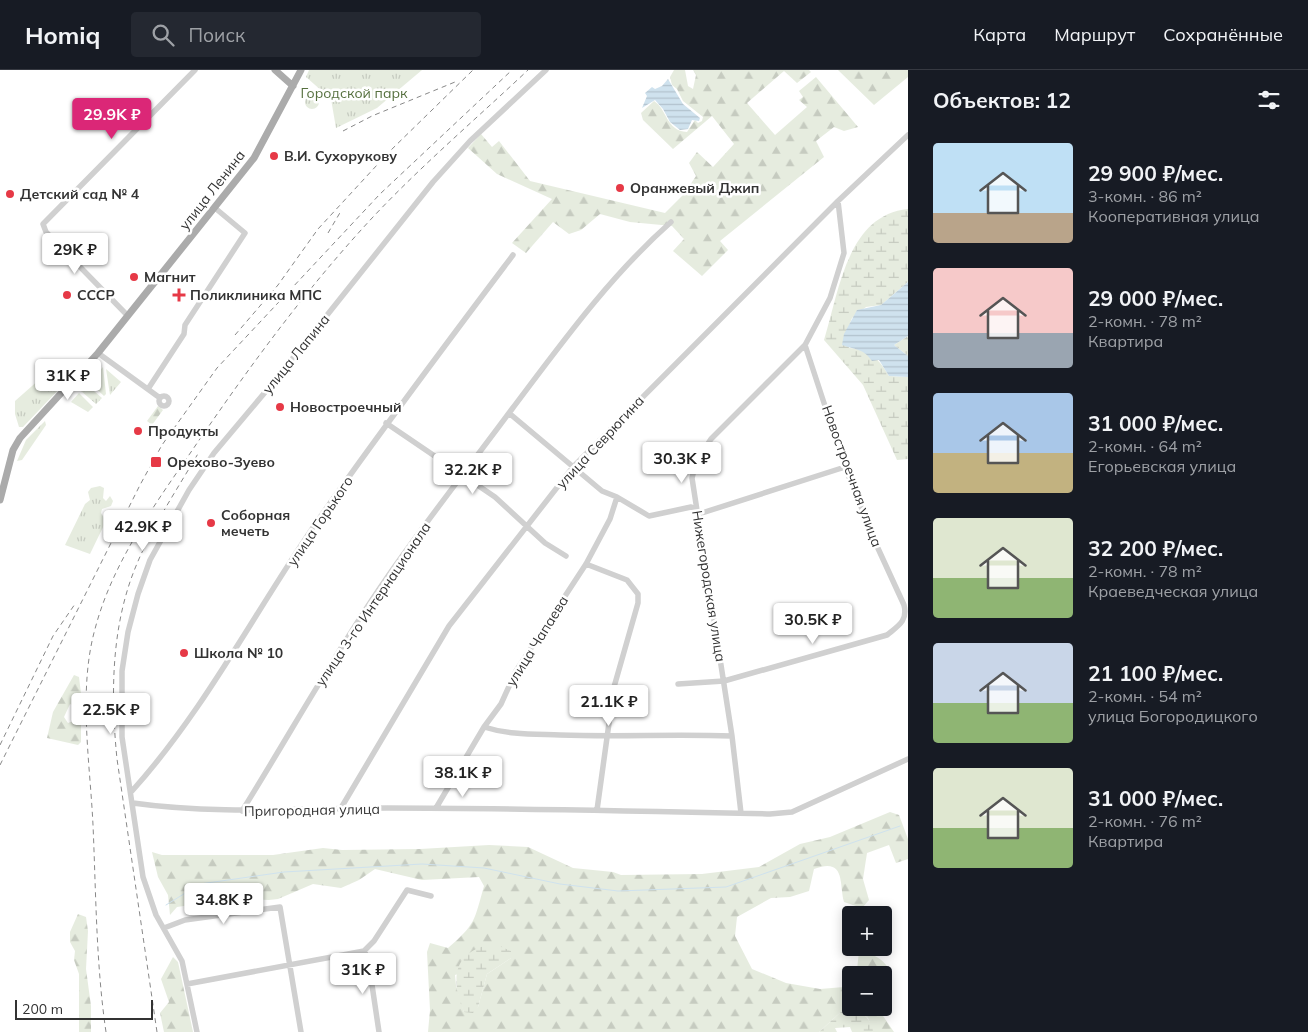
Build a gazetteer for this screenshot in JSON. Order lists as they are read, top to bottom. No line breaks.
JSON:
{"streets":{"main road":["улица Ленина"],"street":["улица Лапина","улица Севрюгина","Новостроечная улица","улица Горького","Нижегородская улица","улица 3-го Интернационала","улица Чапаева","Пригородная улица"]},"crossings":[["улица Лапина","улица Горького"],["улица Лапина","Пригородная улица"],["улица Севрюгина","Нижегородская улица"],["улица Севрюгина","Пригородная улица"],["Новостроечная улица","Нижегородская улица"],["Нижегородская улица","Пригородная улица"],["улица 3-го Интернационала","Пригородная улица"],["улица Чапаева","Пригородная улица"]],"parks":["Городской парк"],"places":{"other":["В.И. Сухорукову","Оранжевый Джип","Детский сад № 4","Магнит","СССР","Новостроечный","Продукты","Соборная мечеть","Школа № 10"],"health":["Поликлиника МПС"],"transit":["Орехово-Зуево"]},"scale_bar":"200 m","page":{"header":"Homiq","search":"Поиск","nav":["Карта","Маршрут","Сохранённые"],"heading":"Объектов: 12","price":["29.9K ₽","29K ₽","31K ₽","30.3K ₽","32.2K ₽","42.9K ₽","30.5K ₽","21.1K ₽","22.5K ₽","38.1K ₽","34.8K ₽","31K ₽"],"list":[{"name":"29 900 ₽/мес.","note":"3-комн. · 86 m² · Кооперативная улица"},{"name":"29 000 ₽/мес.","note":"2-комн. · 78 m² · Квартира"},{"name":"31 000 ₽/мес.","note":"2-комн. · 64 m² · Егорьевская улица"},{"name":"32 200 ₽/мес.","note":"2-комн. · 78 m² · Краеведческая улица"},{"name":"21 100 ₽/мес.","note":"2-комн. · 54 m² · улица Богородицкого"},{"name":"31 000 ₽/мес.","note":"2-комн. · 76 m² · Квартира"}],"map_buttons":["+","−"],"scale":"200 m"}}
